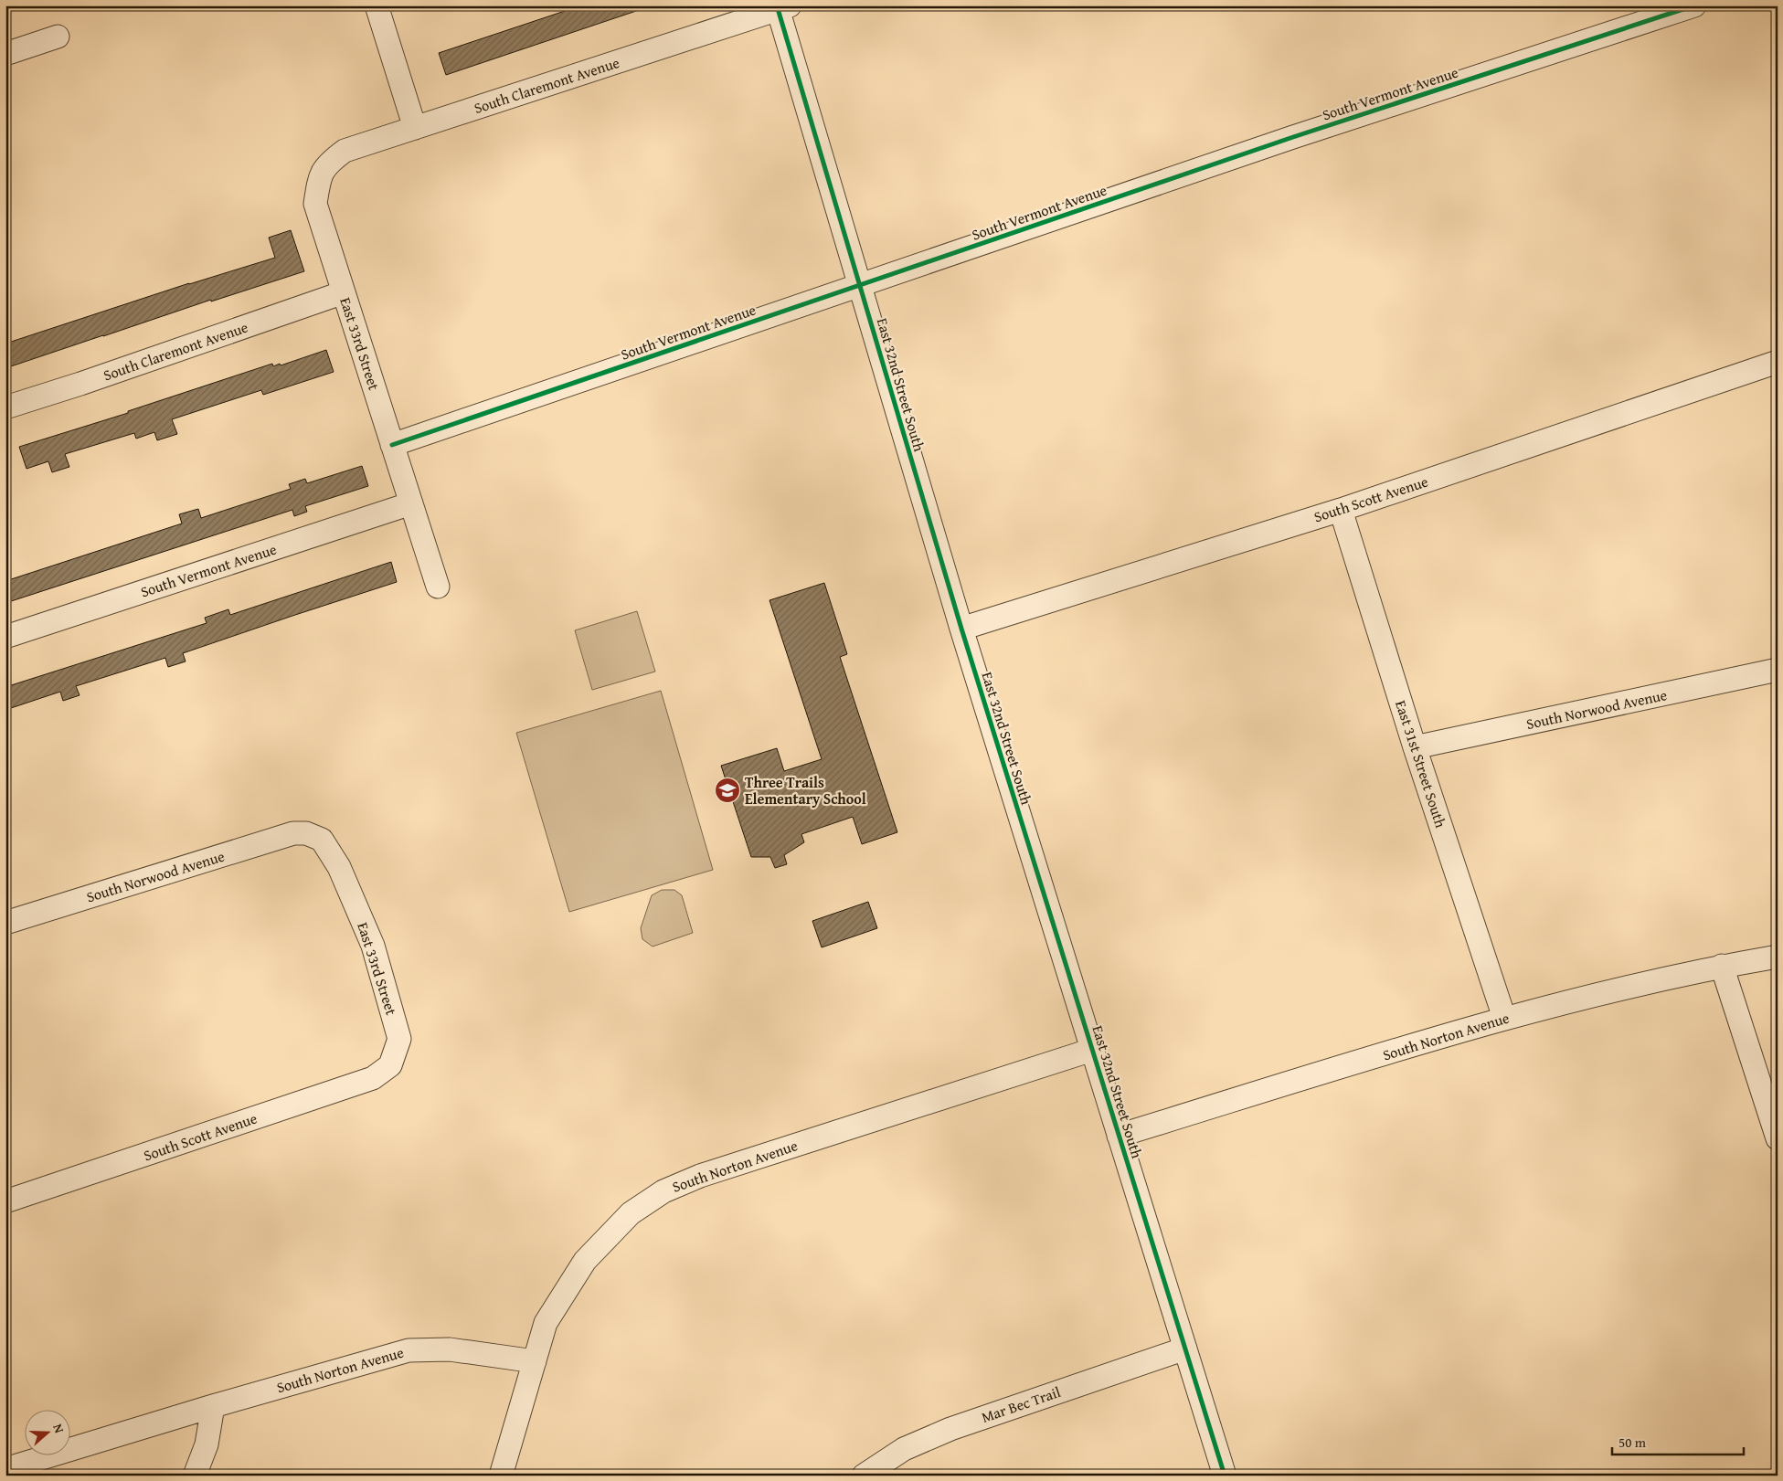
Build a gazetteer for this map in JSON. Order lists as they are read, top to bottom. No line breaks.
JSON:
{"streets":{"street":["South Claremont Avenue","South Vermont Avenue","East 33rd Street","East 32nd Street South","South Scott Avenue","South Norwood Avenue","East 31st Street South","South Norton Avenue","Mar Bec Trail"]},"crossings":[["South Claremont Avenue","East 33rd Street"],["South Claremont Avenue","East 32nd Street South"],["South Vermont Avenue","East 33rd Street"],["South Vermont Avenue","East 32nd Street South"],["East 33rd Street","South Scott Avenue"],["East 33rd Street","South Norwood Avenue"],["East 32nd Street South","South Scott Avenue"],["East 32nd Street South","South Norton Avenue"],["East 32nd Street South","Mar Bec Trail"],["South Scott Avenue","East 31st Street South"],["South Norwood Avenue","East 31st Street South"],["East 31st Street South","South Norton Avenue"]],"places":{"school or university":["Three Trails Elementary School"]},"scale_bar":"50 m","north":"right"}
